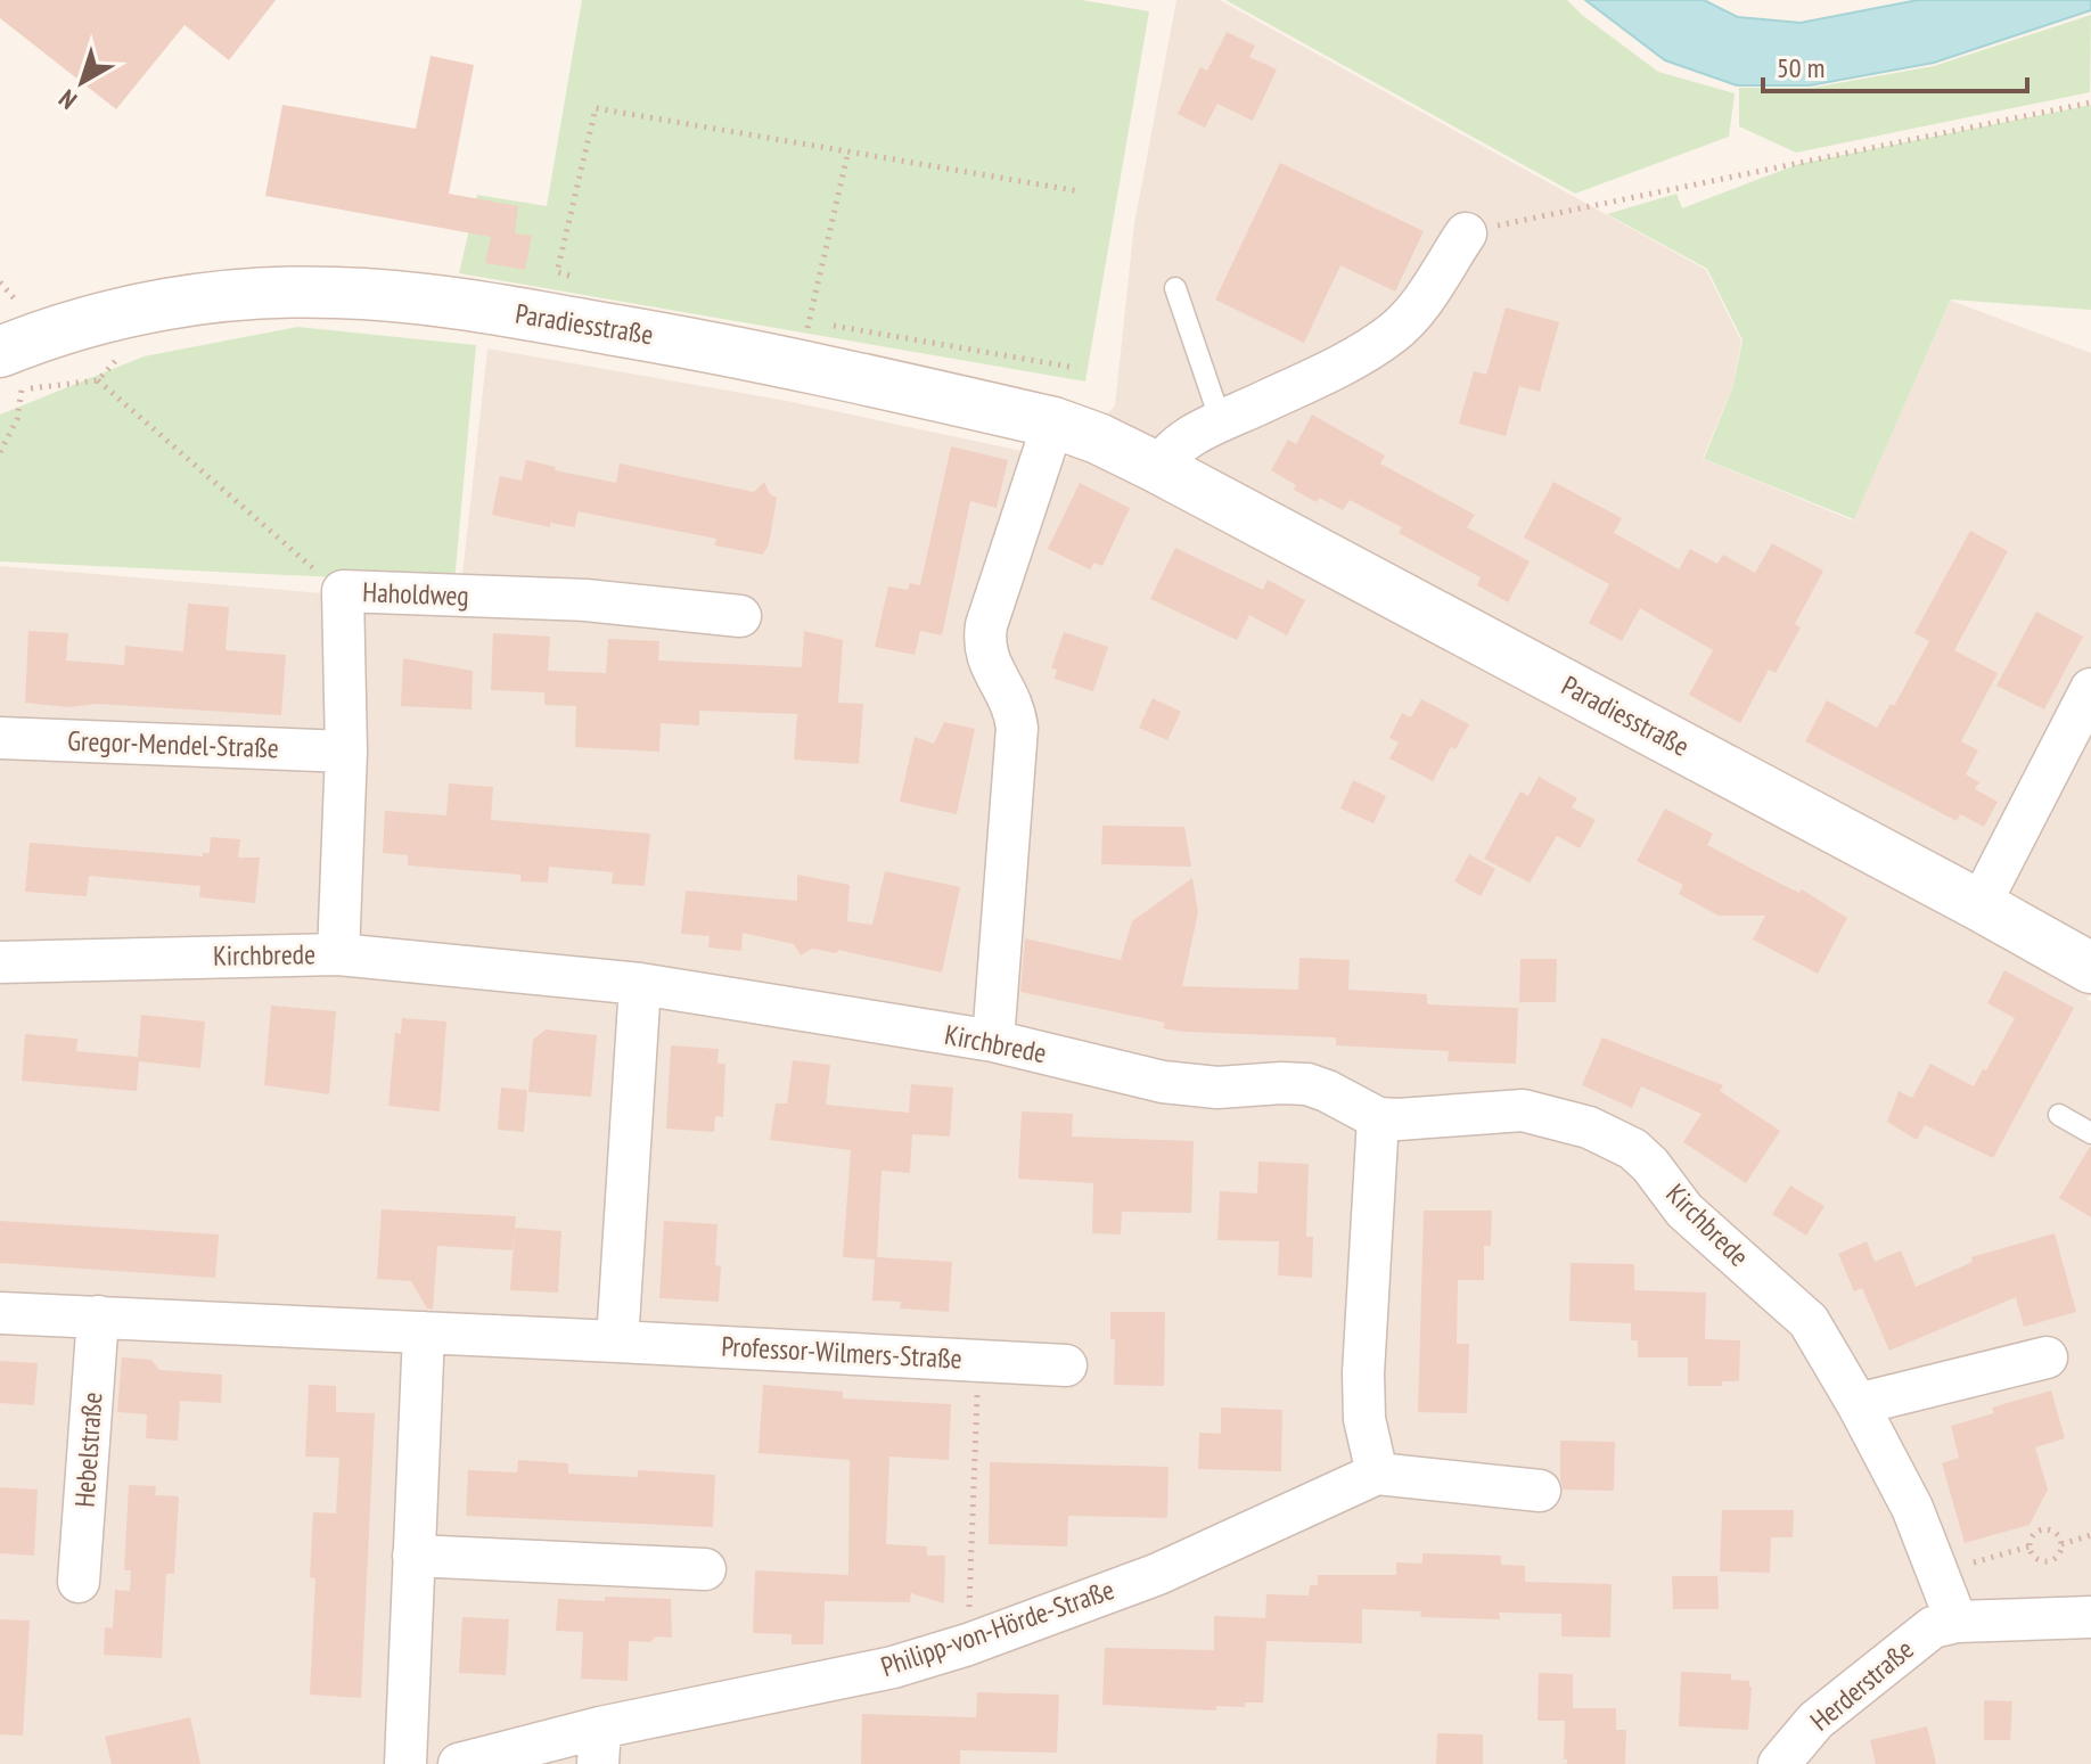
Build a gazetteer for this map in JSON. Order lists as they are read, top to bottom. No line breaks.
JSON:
{"streets":{"main road":["Paradiesstraße"],"street":["Haholdweg","Gregor-Mendel-Straße","Kirchbrede","Professor-Wilmers-Straße","Hebelstraße","Philipp-von-Hörde-Straße","Herderstraße"]},"crossings":[["Haholdweg","Gregor-Mendel-Straße"],["Haholdweg","Kirchbrede"],["Kirchbrede","Herderstraße"],["Professor-Wilmers-Straße","Hebelstraße"]],"scale_bar":"50 m","north":"bottom left"}
